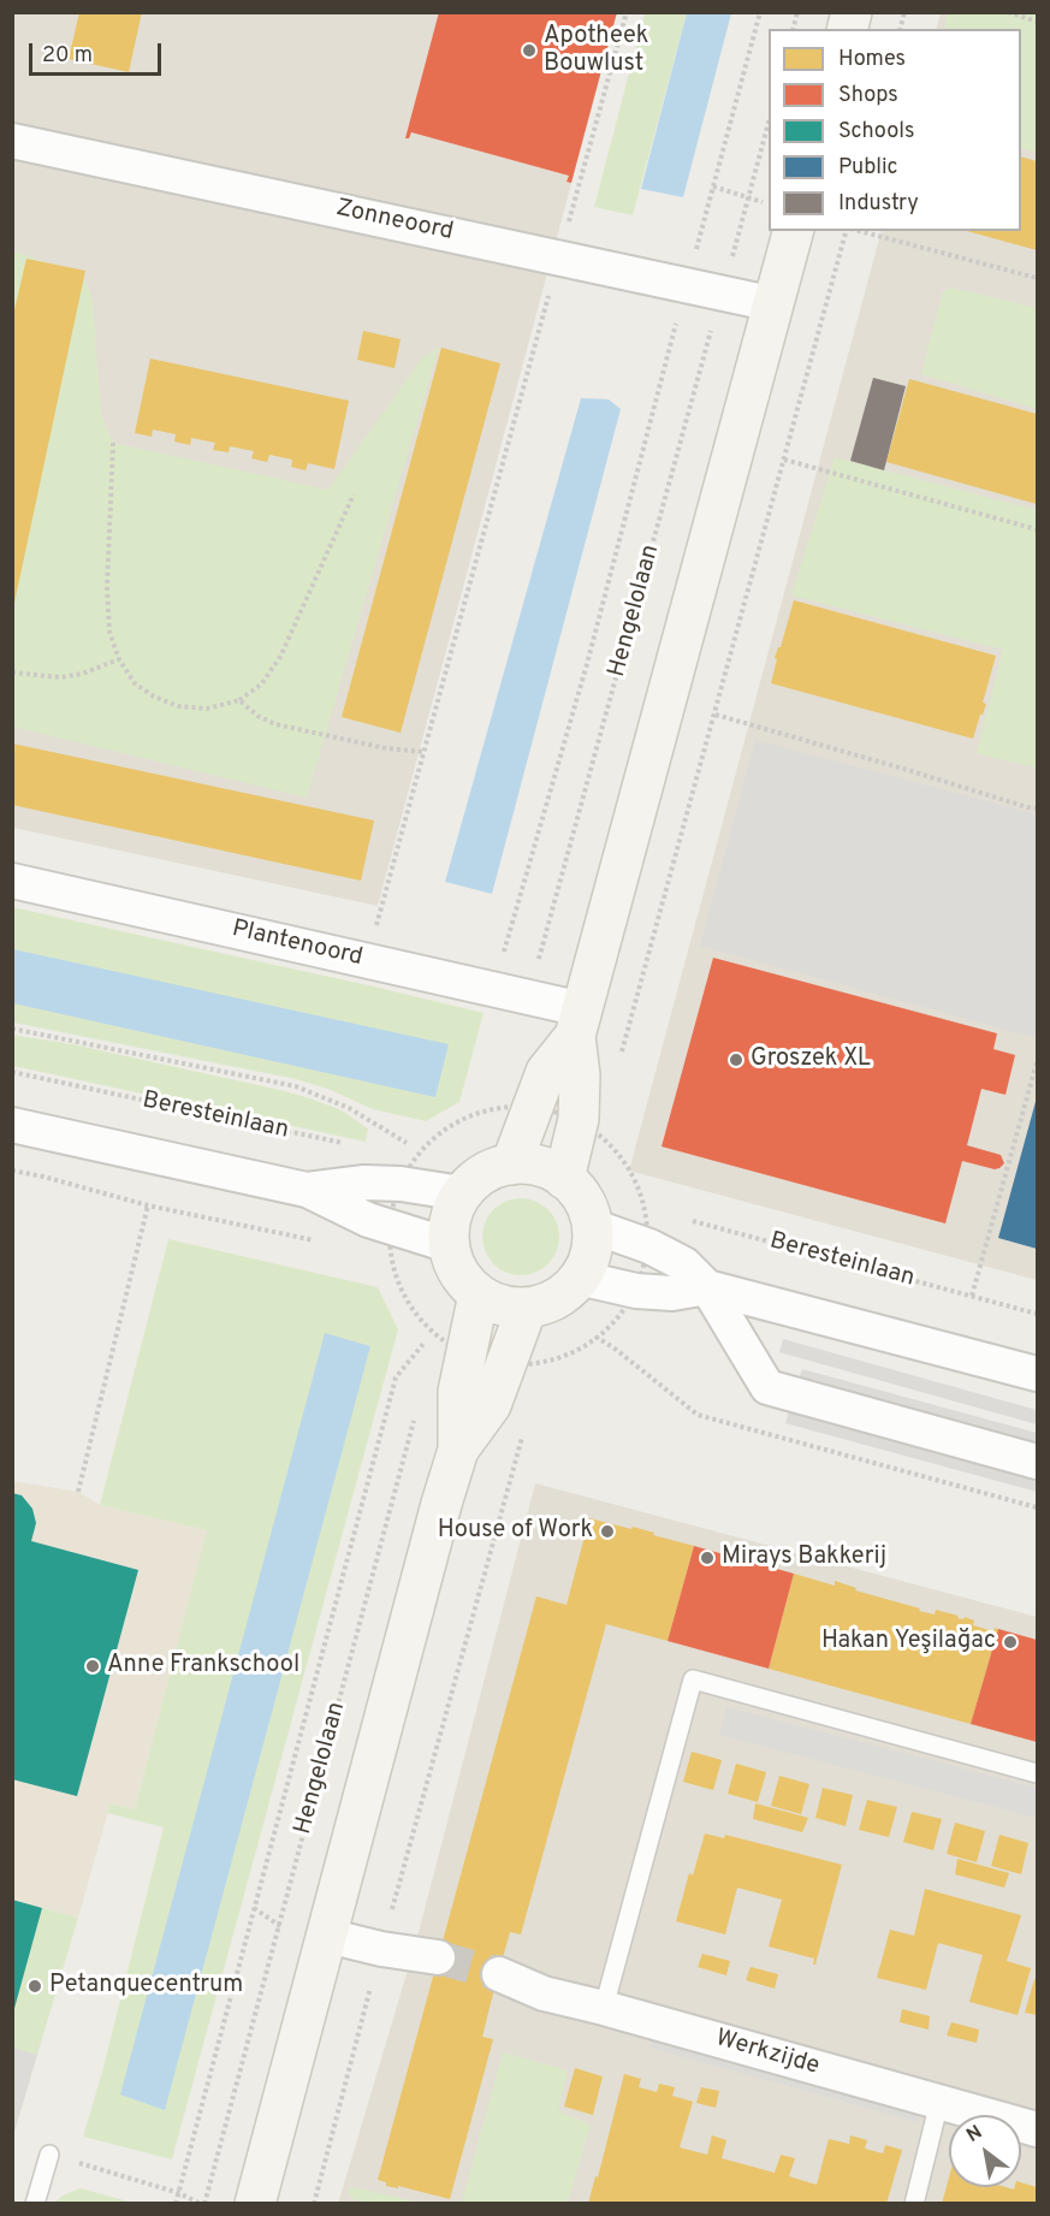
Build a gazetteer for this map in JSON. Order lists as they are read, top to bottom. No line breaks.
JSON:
{"streets":{"street":["Zonneoord","Hengelolaan","Plantenoord","Werkzijde"],"path":["Beresteinlaan"]},"crossings":[["Zonneoord","Hengelolaan"],["Hengelolaan","Plantenoord"]],"places":["Apotheek Bouwlust","Groszek XL","House of Work","Mirays Bakkerij","Hakan Yeşilağac","Anne Frankschool","Petanquecentrum"],"legend":["Homes","Shops","Schools","Public","Industry"],"scale_bar":"20 m","north":"top left"}
